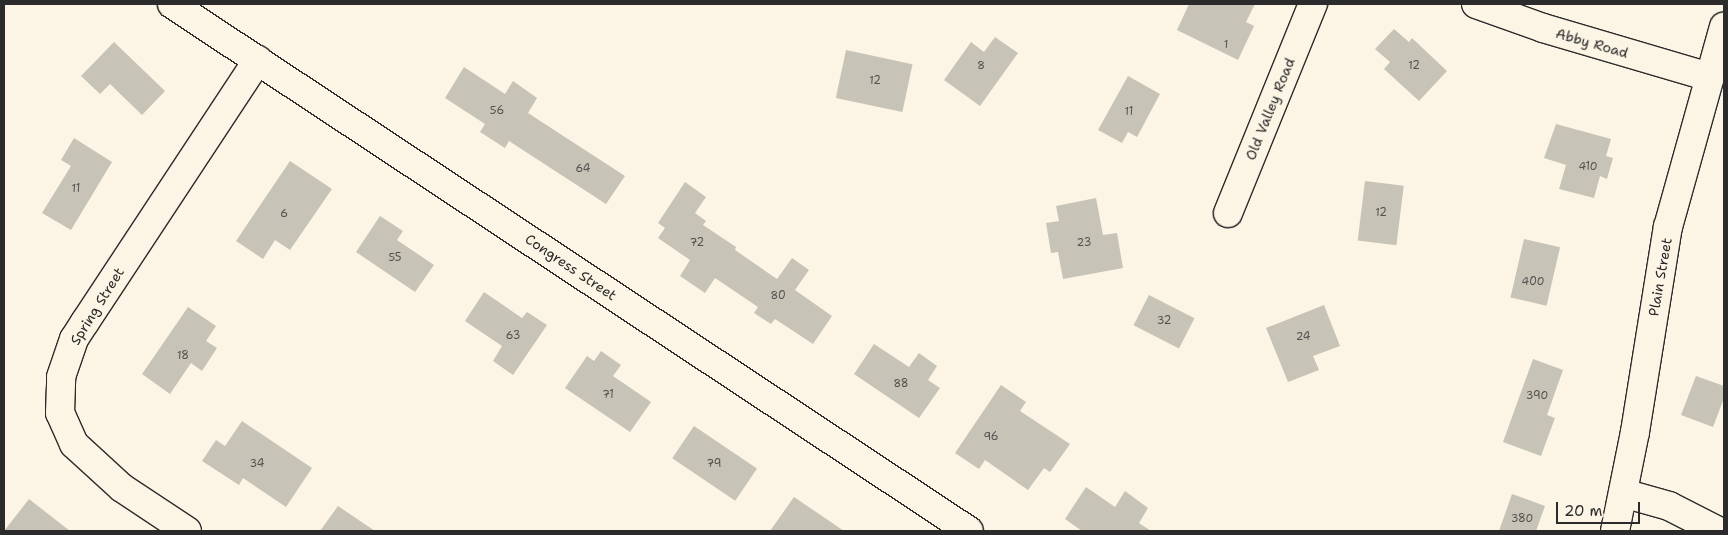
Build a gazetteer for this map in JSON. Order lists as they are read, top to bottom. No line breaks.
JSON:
{"streets":{"street":["Abby Road","Old Valley Road","Congress Street","Plain Street","Spring Street"]},"crossings":[["Abby Road","Plain Street"],["Congress Street","Spring Street"]],"house_numbers":["1","8","12","12","56","11","410","64","11","12","6","72","23","55","400","80","32","63","24","18","88","71","390","96","34","79","380"],"scale_bar":"20 m"}
